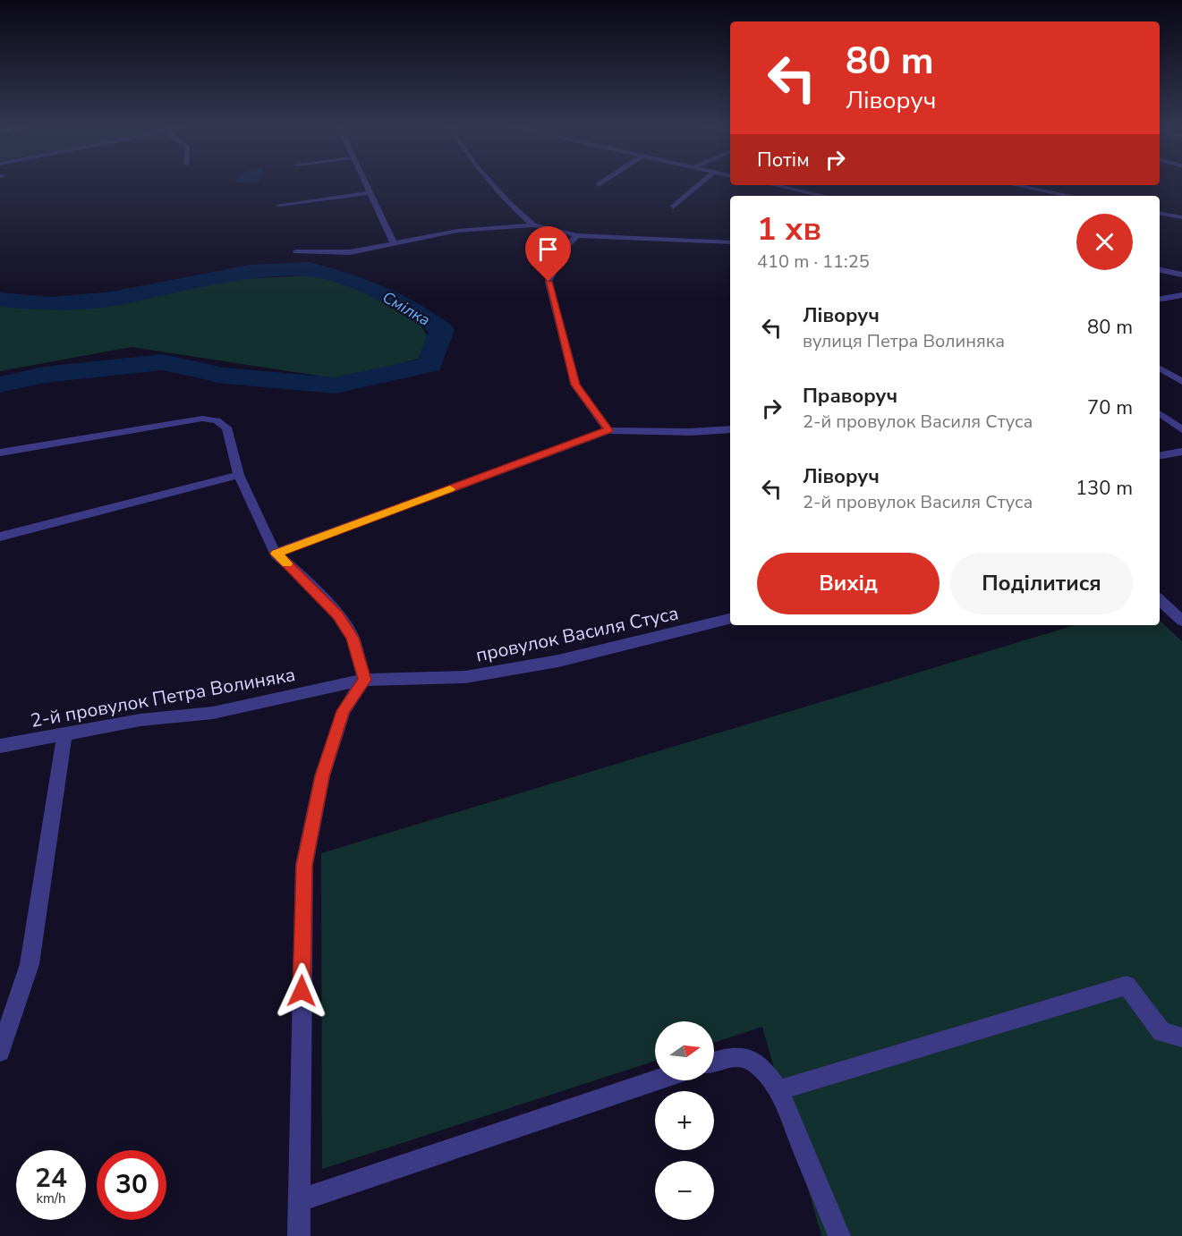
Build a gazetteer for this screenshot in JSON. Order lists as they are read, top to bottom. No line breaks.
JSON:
{"streets":{"street":["провулок Василя Стуса","2-й провулок Петра Волиняка"]},"crossings":[["провулок Василя Стуса","2-й провулок Петра Волиняка"]],"water":["Смілка"],"north":"right","page":{"turn":["80 m","Ліворуч"],"then":"Потім","heading":["1 хв","410 m · 11:25"],"list":[{"name":"Ліворуч","note":"вулиця Петра Волиняка","value":"80 m"},{"name":"Праворуч","note":"2-й провулок Василя Стуса","value":"70 m"},{"name":"Ліворуч","note":"2-й провулок Василя Стуса","value":"130 m"}],"buttons":["Вихід","Поділитися"],"map_buttons":["+","−"],"speed":"24 km/h","limit":"30"}}
